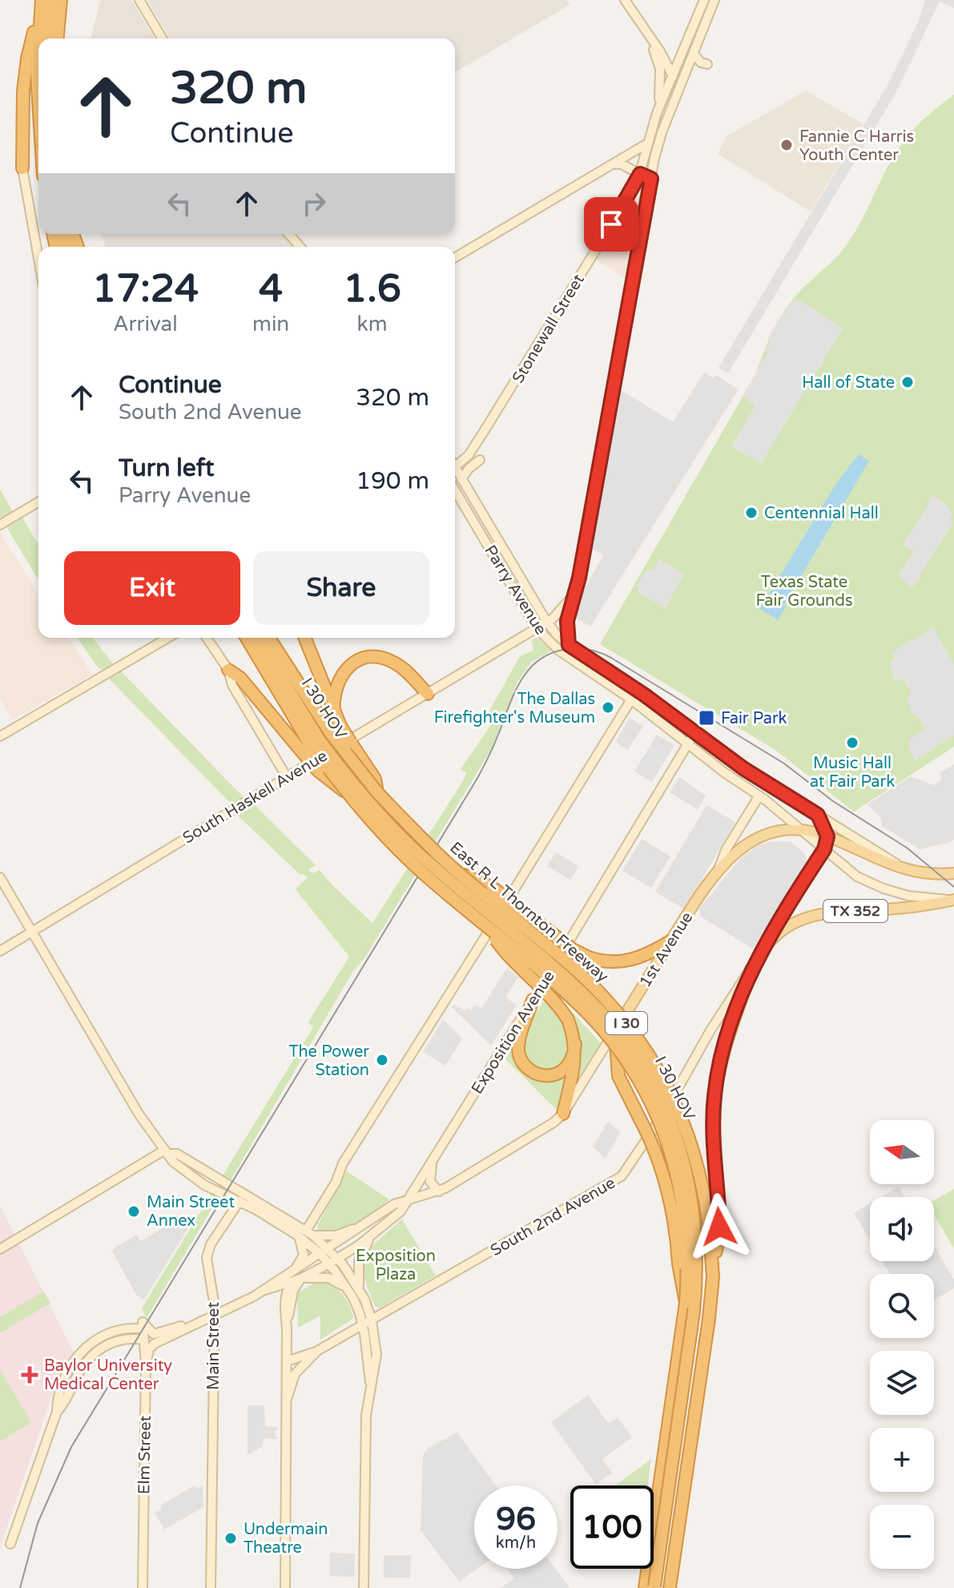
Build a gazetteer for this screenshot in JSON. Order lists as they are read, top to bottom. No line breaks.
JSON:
{"streets":{"highway":["I 30 HOV","East R L Thornton Freeway","I 30"],"main road":["Stonewall Street","Parry Avenue","South Haskell Avenue","TX 352","1st Avenue","Exposition Avenue","South 2nd Avenue","Main Street","Elm Street"]},"crossings":[["Parry Avenue","South Haskell Avenue"],["Parry Avenue","TX 352"],["Parry Avenue","1st Avenue"],["Parry Avenue","Exposition Avenue"],["Parry Avenue","South 2nd Avenue"],["I 30 HOV","East R L Thornton Freeway"],["I 30 HOV","I 30"],["TX 352","South 2nd Avenue"],["East R L Thornton Freeway","I 30"],["1st Avenue","Exposition Avenue"],["Exposition Avenue","Main Street"]],"parks":["Texas State Fair Grounds","Exposition Plaza"],"places":{"other":["Fannie C Harris Youth Center","Hall of State","Centennial Hall","The Dallas Firefighter's Museum","Music Hall at Fair Park","The Power Station","Main Street Annex","Undermain Theatre"],"transit":["Fair Park"],"health":["Baylor University Medical Center"]},"north":"left","page":{"turn":["320 m","Continue"],"eta":["17:24","Arrival","4","min","1.6","km"],"list":[{"name":"Continue","note":"South 2nd Avenue","value":"320 m"},{"name":"Turn left","note":"Parry Avenue","value":"190 m"}],"buttons":["Exit","Share"],"map_buttons":["+","−"],"speed":"96 km/h","limit":"100"}}
